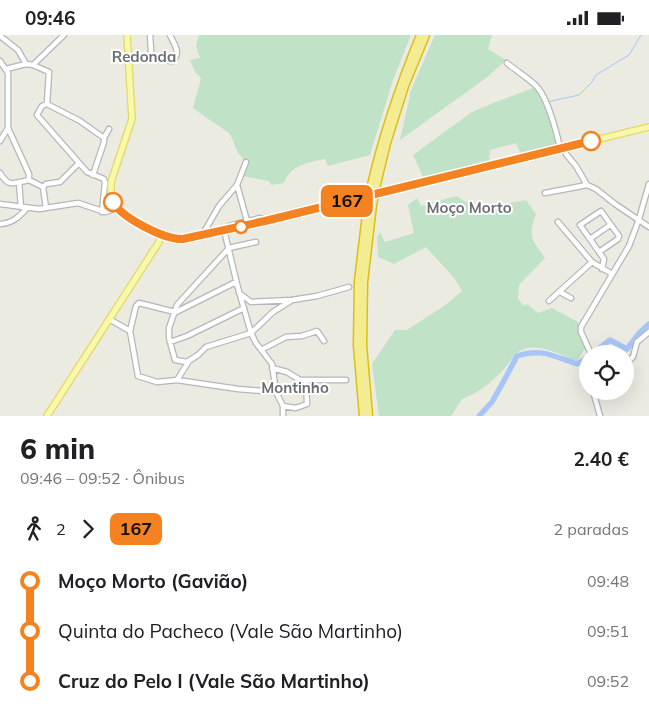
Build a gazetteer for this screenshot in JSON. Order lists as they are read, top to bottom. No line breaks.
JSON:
{"districts":["Redonda","Moço Morto","Montinho"],"lines":["bus line 167"],"page":{"status":"09:46","on_map":"167","heading":["6 min","09:46 – 09:52 · Ônibus","2.40 €"],"legs":["2","167","2 paradas"],"list":[{"name":"Moço Morto (Gavião)","value":"09:48"},{"name":"Quinta do Pacheco (Vale São Martinho)","value":"09:51"},{"name":"Cruz do Pelo I (Vale São Martinho)","value":"09:52"}]}}
